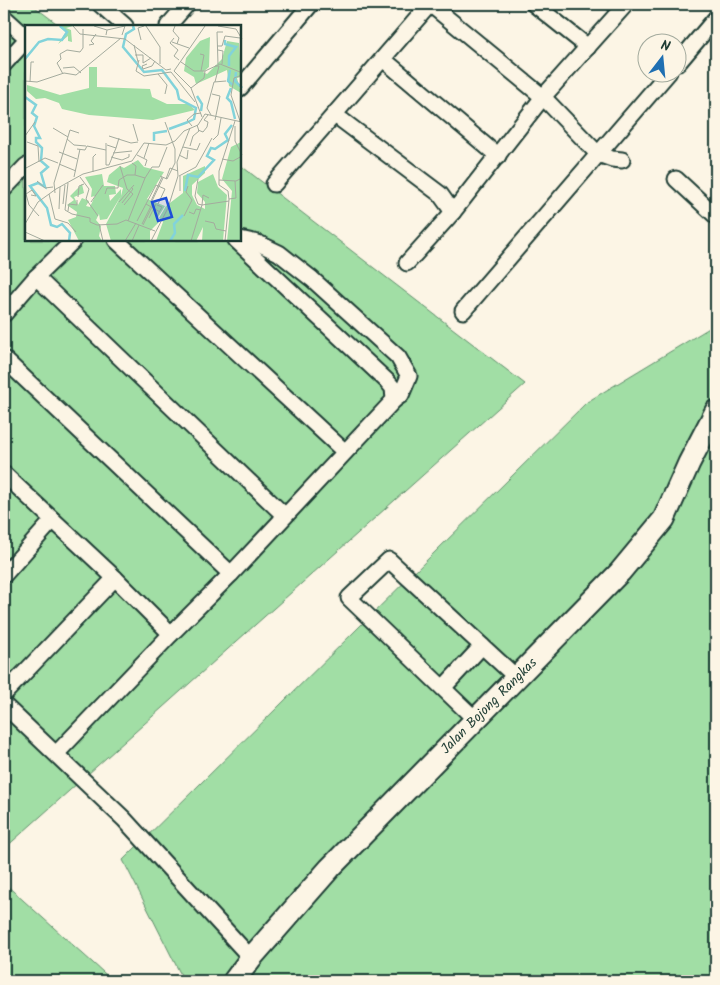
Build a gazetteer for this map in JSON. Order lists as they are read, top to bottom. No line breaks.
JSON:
{"streets":{"main road":["Jalan Bojong Rangkas"]},"north":"top"}
